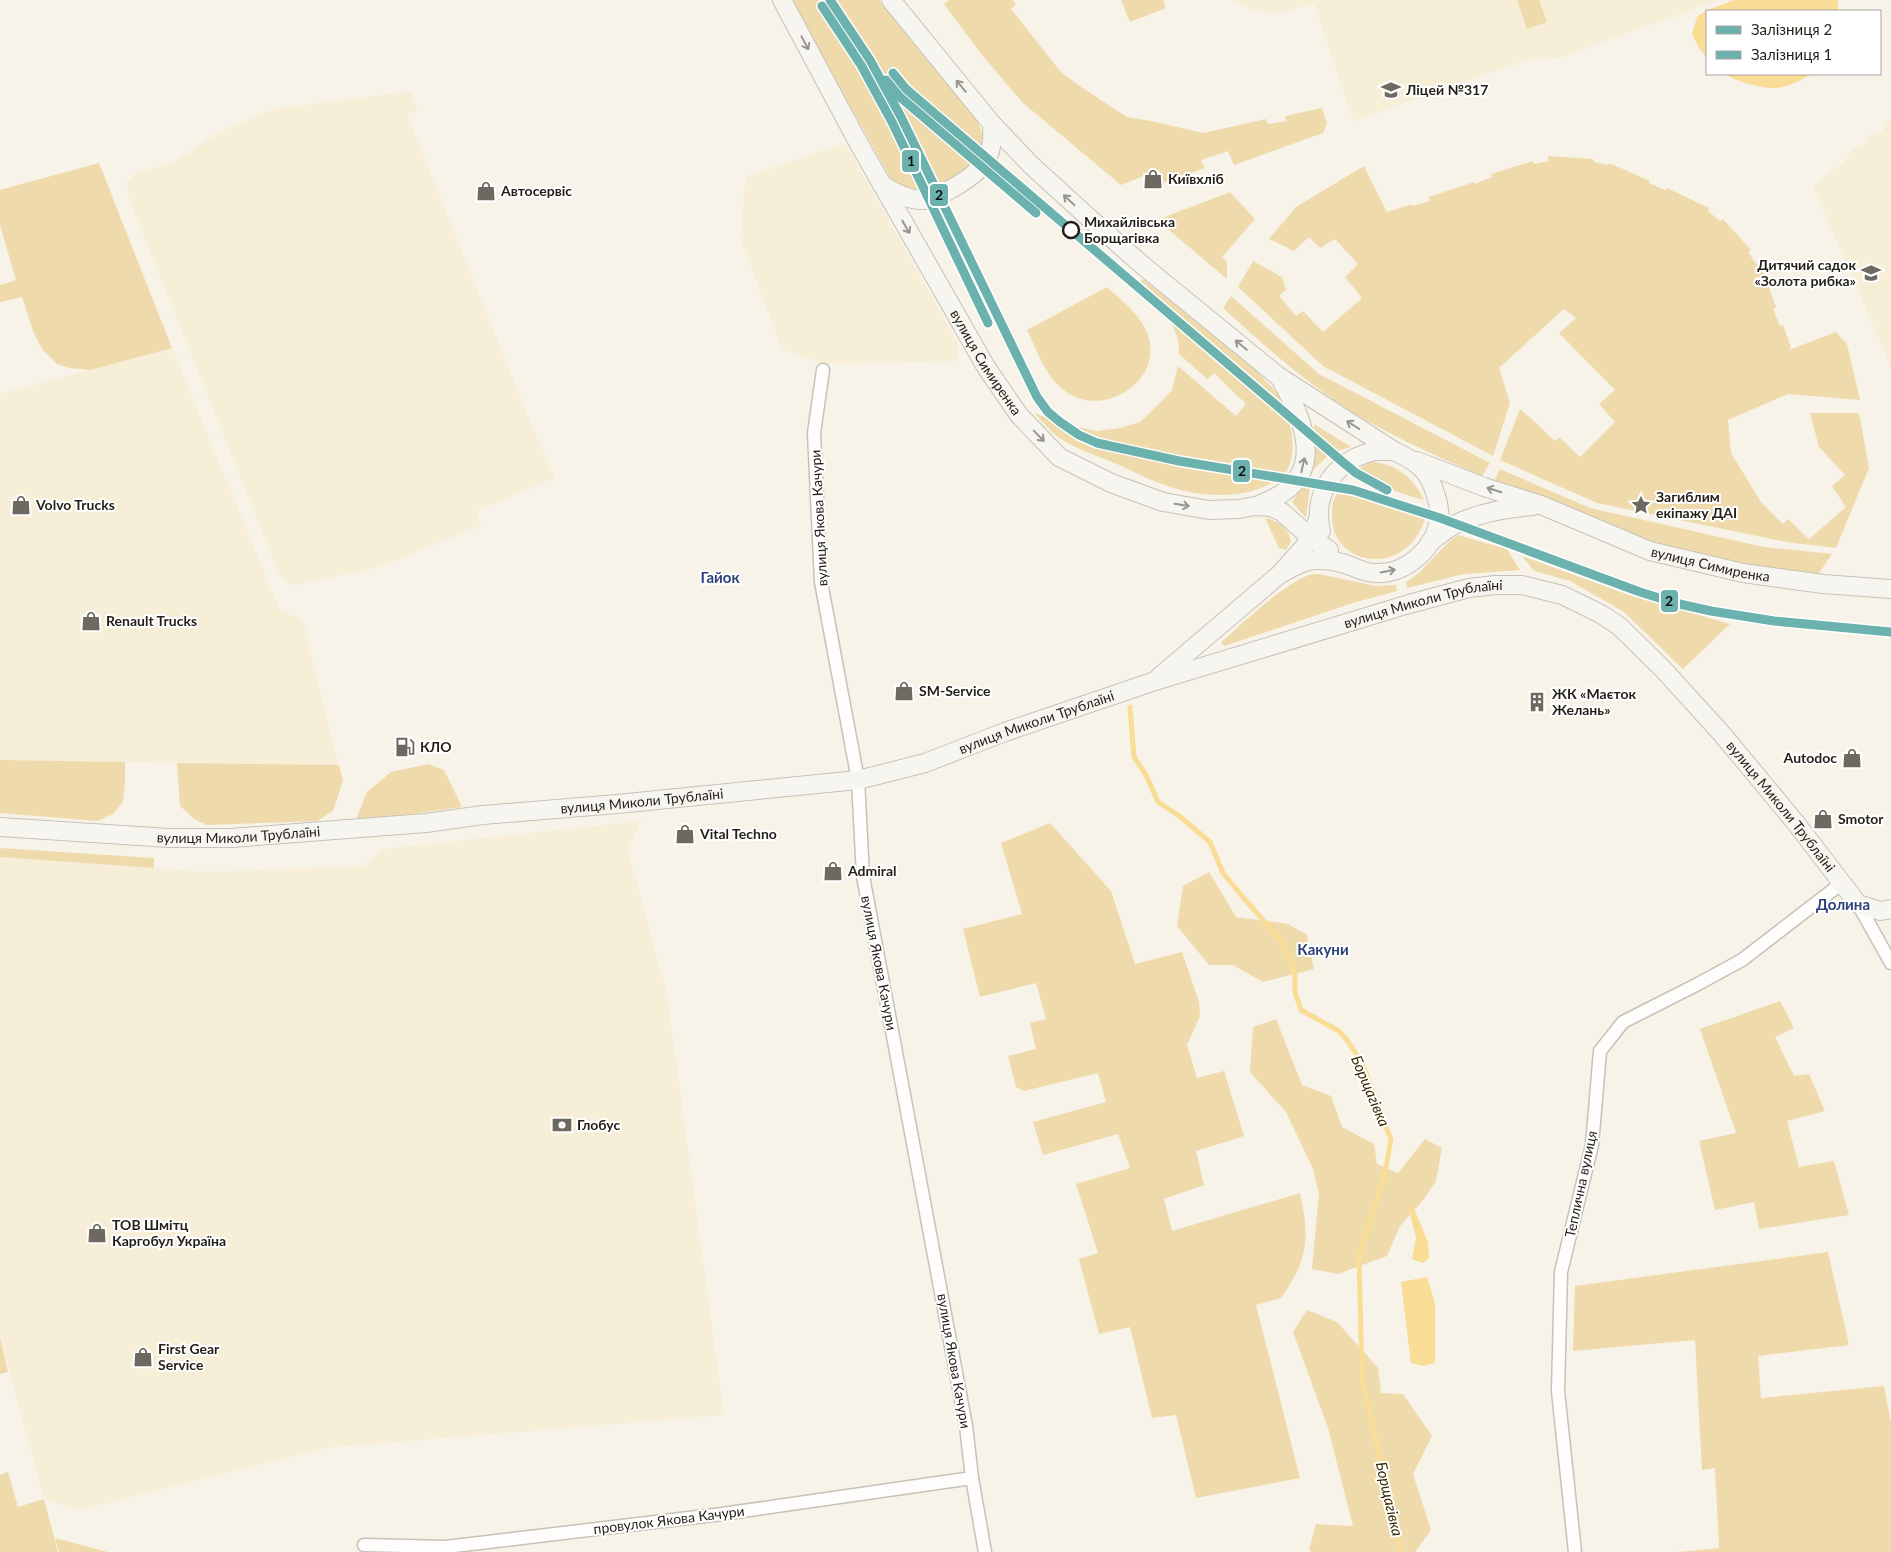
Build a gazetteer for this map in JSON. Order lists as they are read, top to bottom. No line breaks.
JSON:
{"streets":{"street":["вулиця Симиренка","вулиця Якова Качури","вулиця Миколи Трублаїні","Теплична вулиця","провулок Якова Качури"]},"crossings":[["вулиця Якова Качури","вулиця Миколи Трублаїні"],["вулиця Якова Качури","провулок Якова Качури"],["вулиця Миколи Трублаїні","Теплична вулиця"]],"districts":["Гайок","Долина","Какуни"],"water":["Борщагівка"],"places":{"school or university":["Ліцей №317","Дитячий садок «Золота рибка»"],"shop":["Київхліб","Автосервіс","Volvo Trucks","Renault Trucks","SM-Service","Autodoc","Smotor","Vital Techno","Admiral","ТОВ Шмітц Каргобул Україна","First Gear Service"],"other":["Михайлівська Борщагівка"],"place":["Загиблим екіпажу ДАІ"],"building":["ЖК «Маєток Желань»"],"fuel station":["КЛО"],"bank":["Глобус"]},"lines":["rail line 2","rail line 1"],"legend":["Залізниця 2","Залізниця 1"]}
